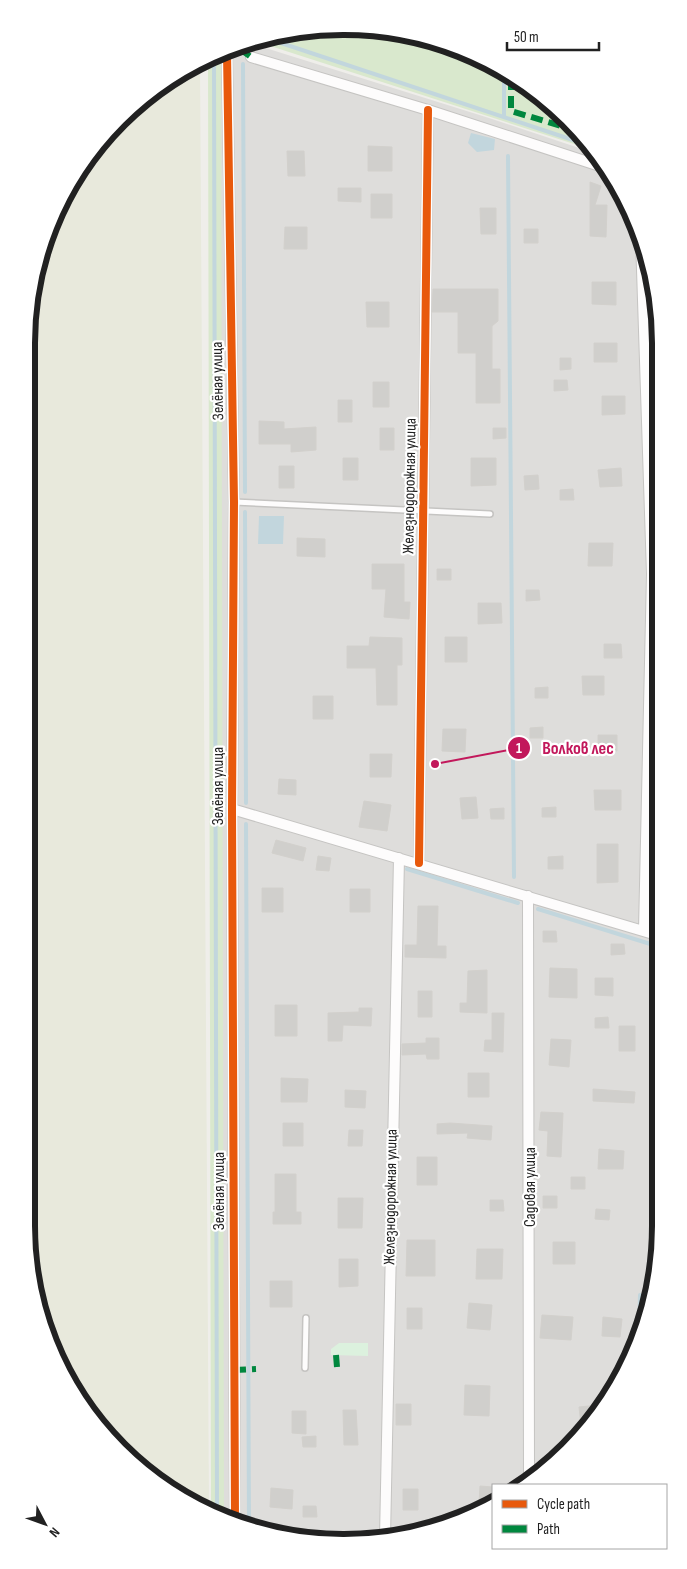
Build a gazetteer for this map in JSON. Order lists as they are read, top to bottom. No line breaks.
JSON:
{"streets":{"street":["Зелёная улица","Железнодорожная улица","Садовая улица"]},"places":["Волков лес"],"legend":["Cycle path","Path"],"scale_bar":"50 m","north":"bottom right"}
